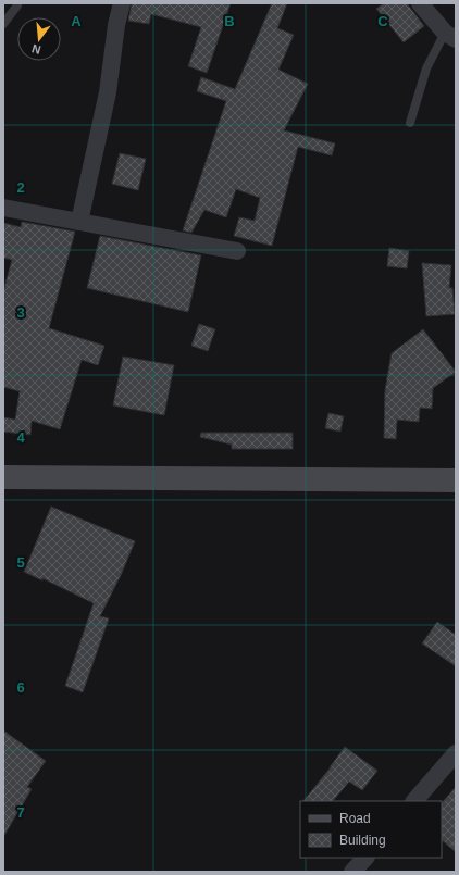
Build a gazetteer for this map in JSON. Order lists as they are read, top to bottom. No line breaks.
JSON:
{"legend":["Road","Building"],"north":"bottom","grid":{"columns":["A","B","C"],"rows":["2","3","4","5","6","7"]}}
